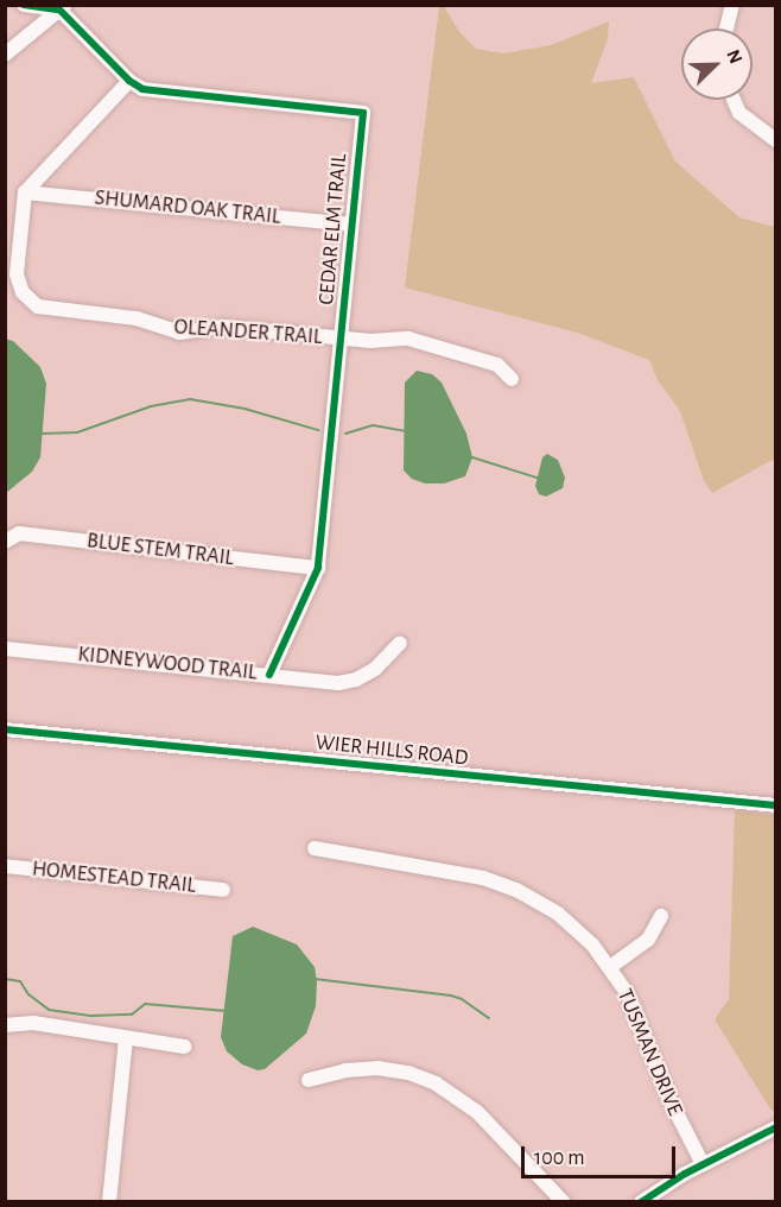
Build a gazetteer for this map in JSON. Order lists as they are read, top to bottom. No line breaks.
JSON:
{"streets":{"street":["SHUMARD OAK TRAIL","CEDAR ELM TRAIL","OLEANDER TRAIL","BLUE STEM TRAIL","KIDNEYWOOD TRAIL","WIER HILLS ROAD","HOMESTEAD TRAIL","TUSMAN DRIVE"]},"crossings":[["SHUMARD OAK TRAIL","CEDAR ELM TRAIL"],["SHUMARD OAK TRAIL","OLEANDER TRAIL"],["CEDAR ELM TRAIL","OLEANDER TRAIL"],["CEDAR ELM TRAIL","BLUE STEM TRAIL"],["CEDAR ELM TRAIL","KIDNEYWOOD TRAIL"]],"scale_bar":"100 m","north":"top right"}
